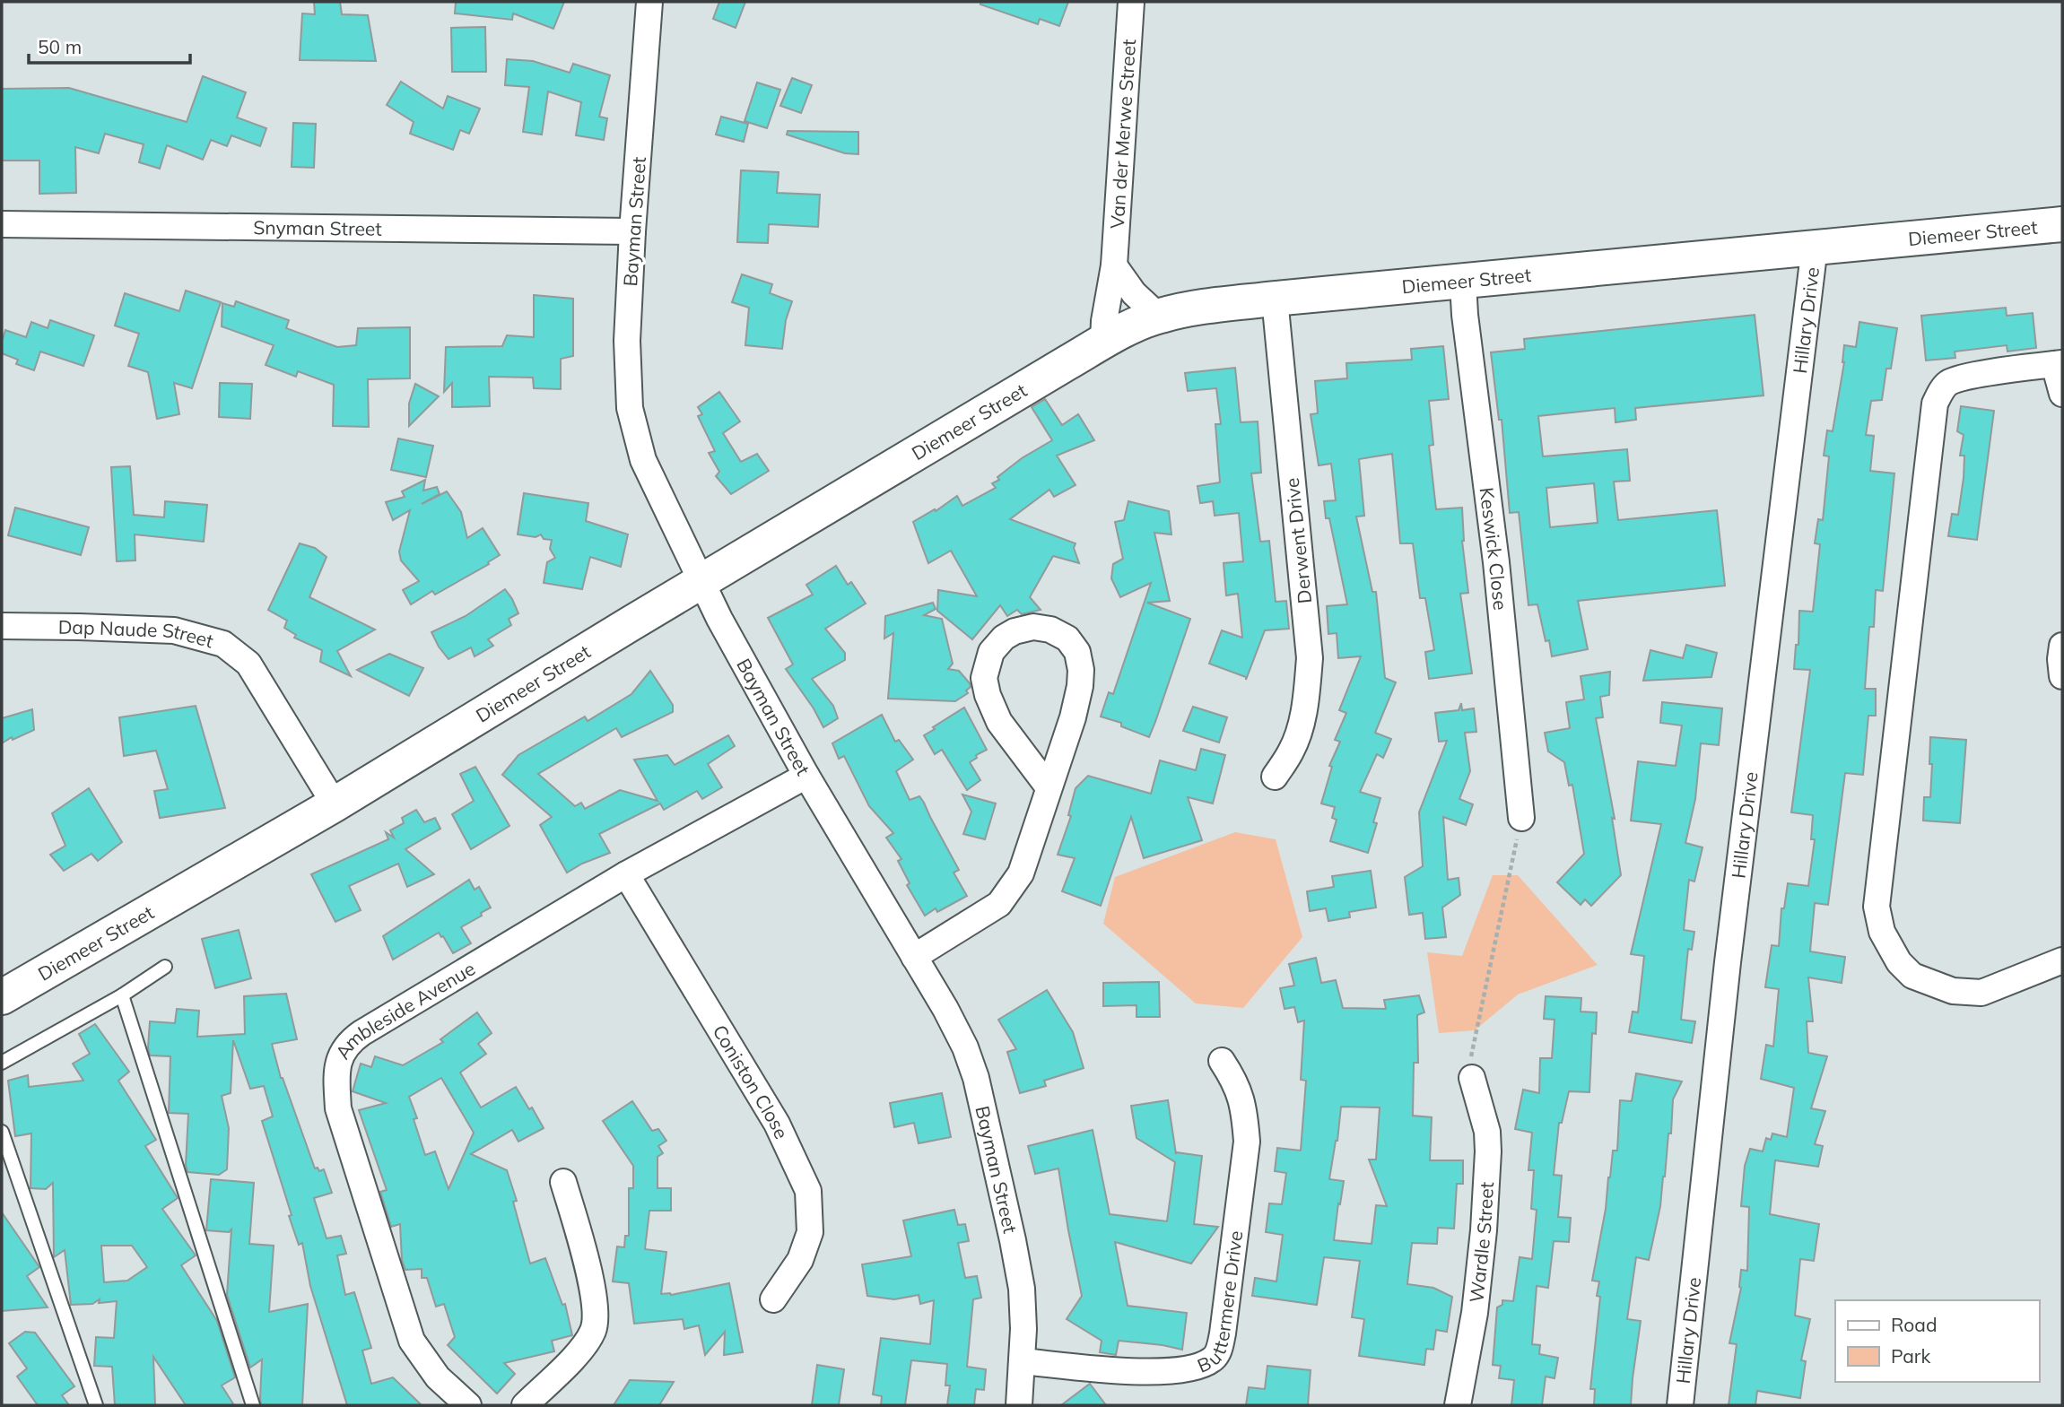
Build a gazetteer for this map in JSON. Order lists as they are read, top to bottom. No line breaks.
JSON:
{"streets":{"street":["Van der Merwe Street","Bayman Street","Snyman Street","Diemeer Street","Hillary Drive","Derwent Drive","Keswick Close","Dap Naude Street","Ambleside Avenue","Coniston Close","Wardle Street","Buttermere Drive"]},"crossings":[["Van der Merwe Street","Diemeer Street"],["Bayman Street","Snyman Street"],["Bayman Street","Diemeer Street"],["Bayman Street","Ambleside Avenue"],["Bayman Street","Buttermere Drive"],["Diemeer Street","Hillary Drive"],["Diemeer Street","Derwent Drive"],["Diemeer Street","Keswick Close"],["Diemeer Street","Dap Naude Street"],["Ambleside Avenue","Coniston Close"]],"legend":["Road","Park"],"scale_bar":"50 m"}
